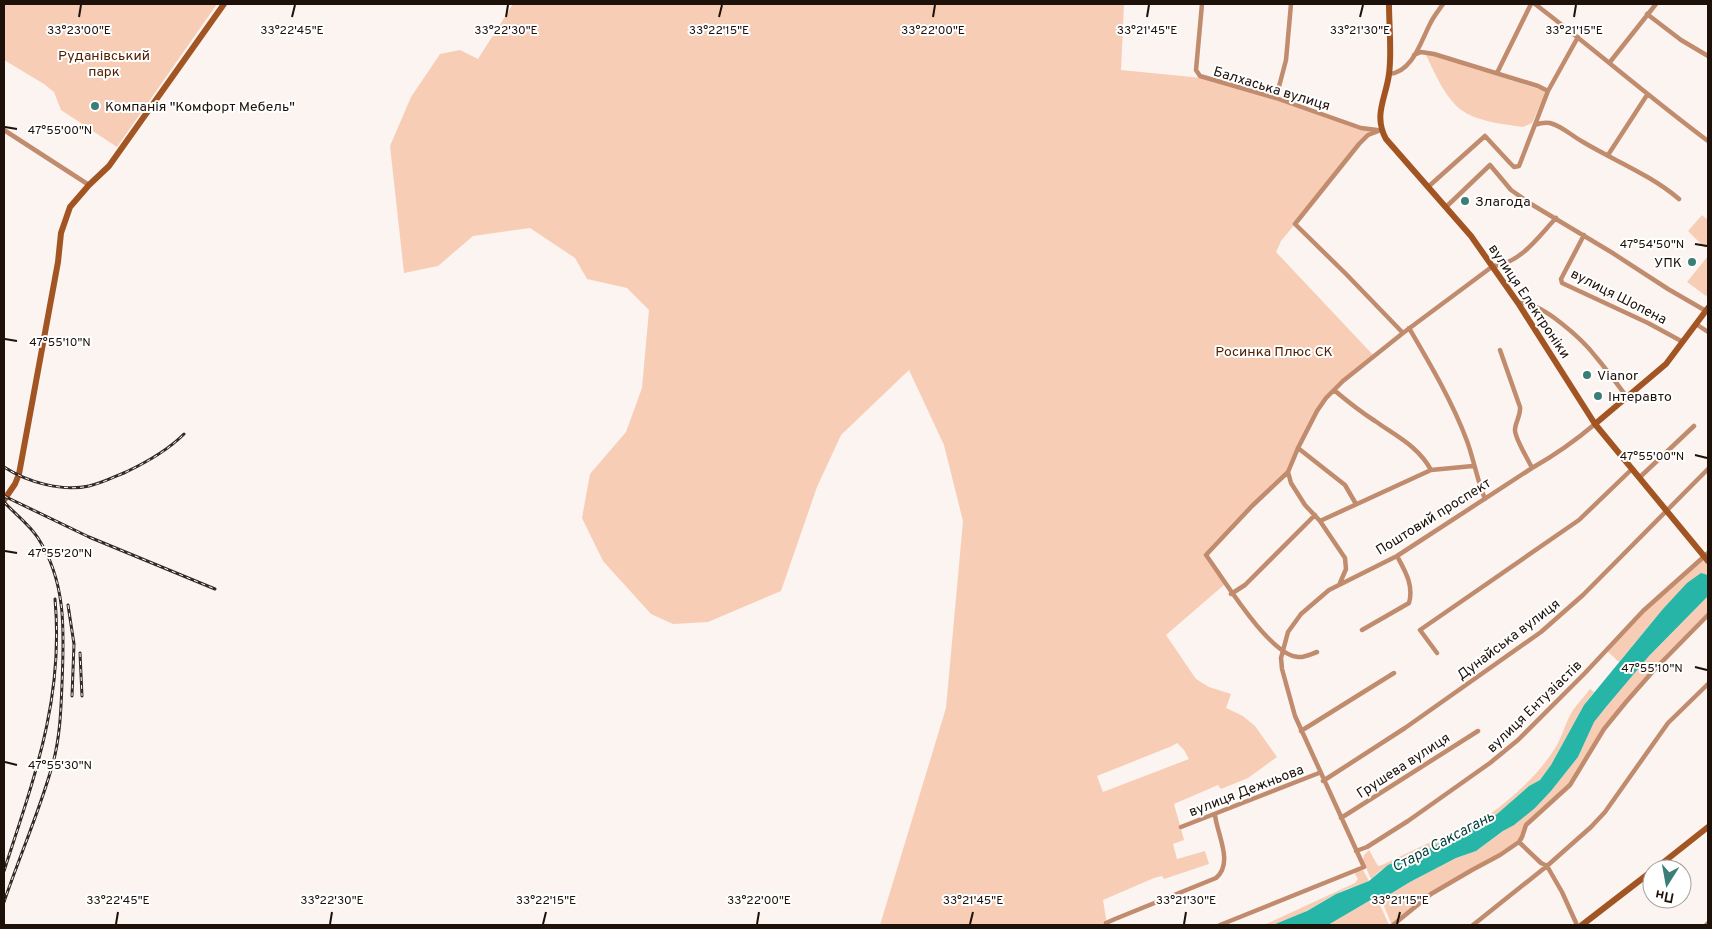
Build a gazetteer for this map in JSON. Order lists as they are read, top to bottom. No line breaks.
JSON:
{"streets":{"street":["Балхаська вулиця","вулиця Шопена","вулиця Електроніки","Поштовий проспект","Дунайська вулиця","вулиця Ентузіастів","Грушева вулиця","вулиця Дежньова"]},"crossings":[["Балхаська вулиця","вулиця Електроніки"],["вулиця Шопена","Поштовий проспект"],["вулиця Електроніки","Поштовий проспект"],["вулиця Електроніки","Дунайська вулиця"],["вулиця Електроніки","вулиця Ентузіастів"],["Поштовий проспект","Дунайська вулиця"],["Поштовий проспект","вулиця Ентузіастів"],["Поштовий проспект","Грушева вулиця"],["Поштовий проспект","вулиця Дежньова"]],"water":["Стара Саксагань"],"parks":["Руданівський парк","Росинка Плюс СК"],"places":["Компанія \"Комфорт Мебель\"","Злагода","УПК","Vianor","Інтеравто"],"north":"bottom","coordinates":["33°23'00\"E","33°22'45\"E","33°22'30\"E","33°22'15\"E","33°22'00\"E","33°21'45\"E","33°21'30\"E","33°21'15\"E","47°55'00\"N","47°54'50\"N","47°55'10\"N","47°55'20\"N","47°55'30\"N"]}
